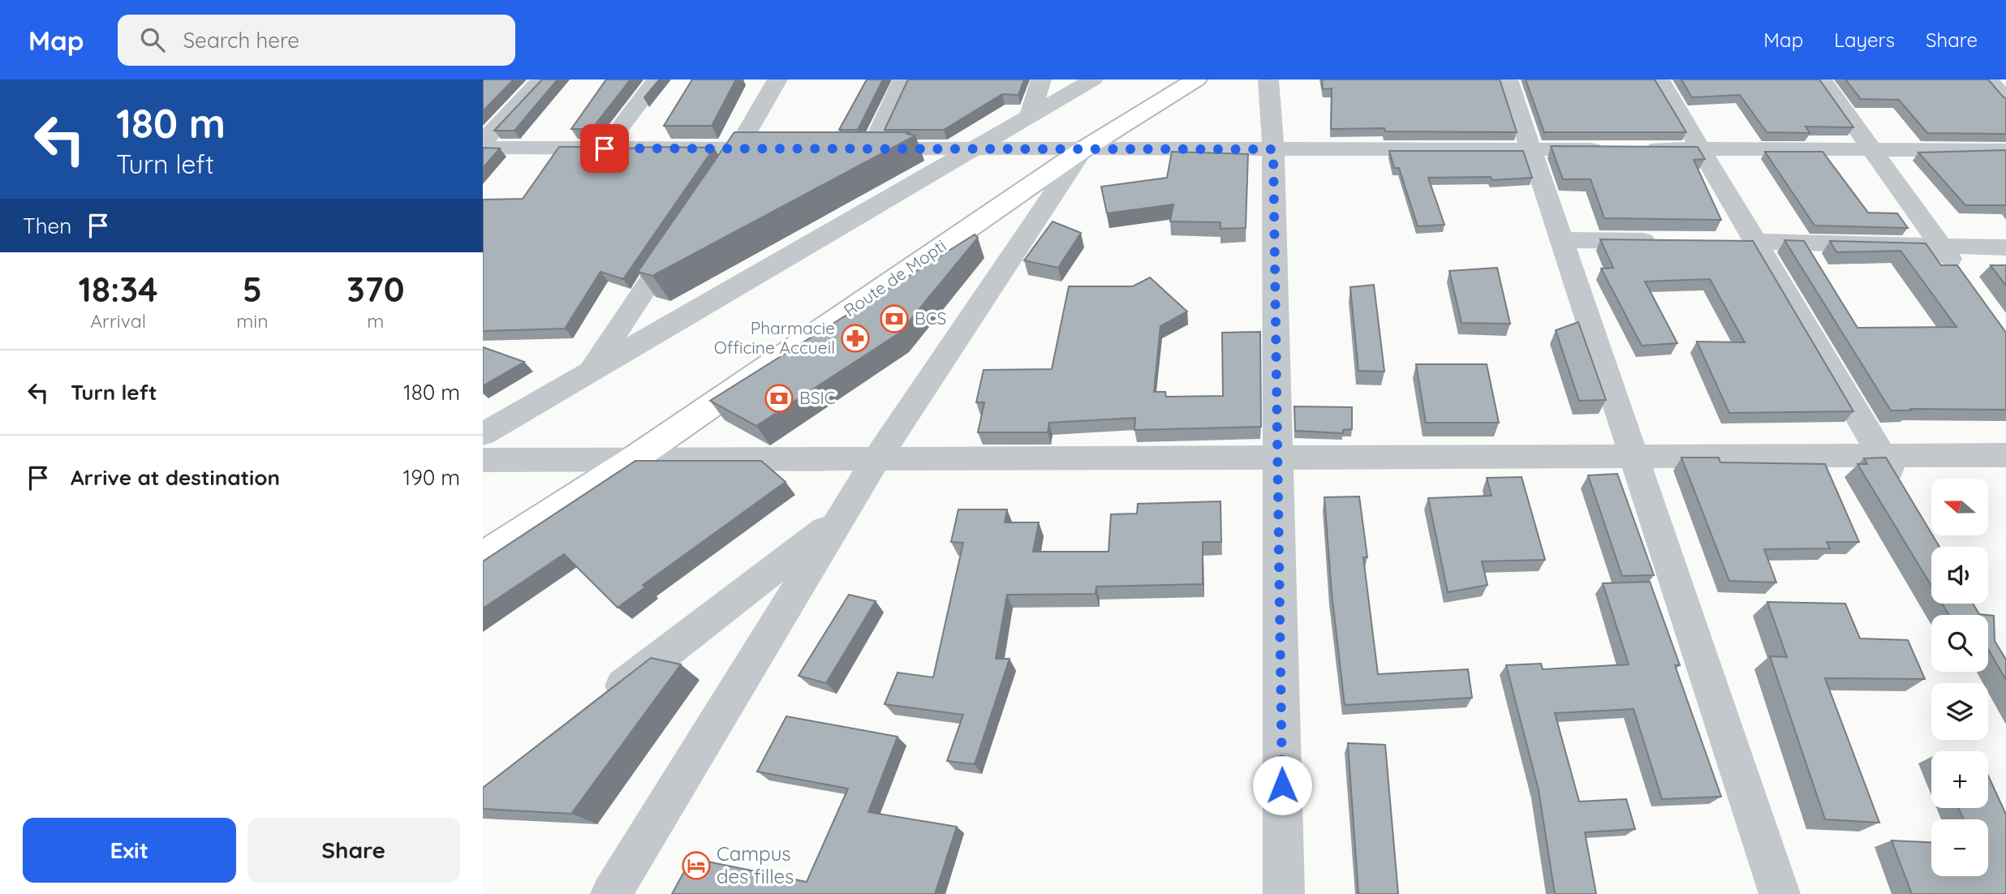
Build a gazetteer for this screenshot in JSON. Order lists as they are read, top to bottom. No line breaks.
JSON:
{"streets":{"highway":["Route de Mopti"]},"places":{"bank":["BCS","BSIC"],"pharmacy":["Pharmacie Officine Accueil"],"hotel":["Campus des filles"]},"north":"left","page":{"header":"Map","search":"Search here","nav":["Map","Layers","Share"],"turn":["180 m","Turn left"],"then":"Then","eta":["18:34","Arrival","5","min","370","m"],"list":[{"name":"Turn left","value":"180 m"},{"name":"Arrive at destination","value":"190 m"}],"map_buttons":["+","−"],"buttons":["Exit","Share"]}}
